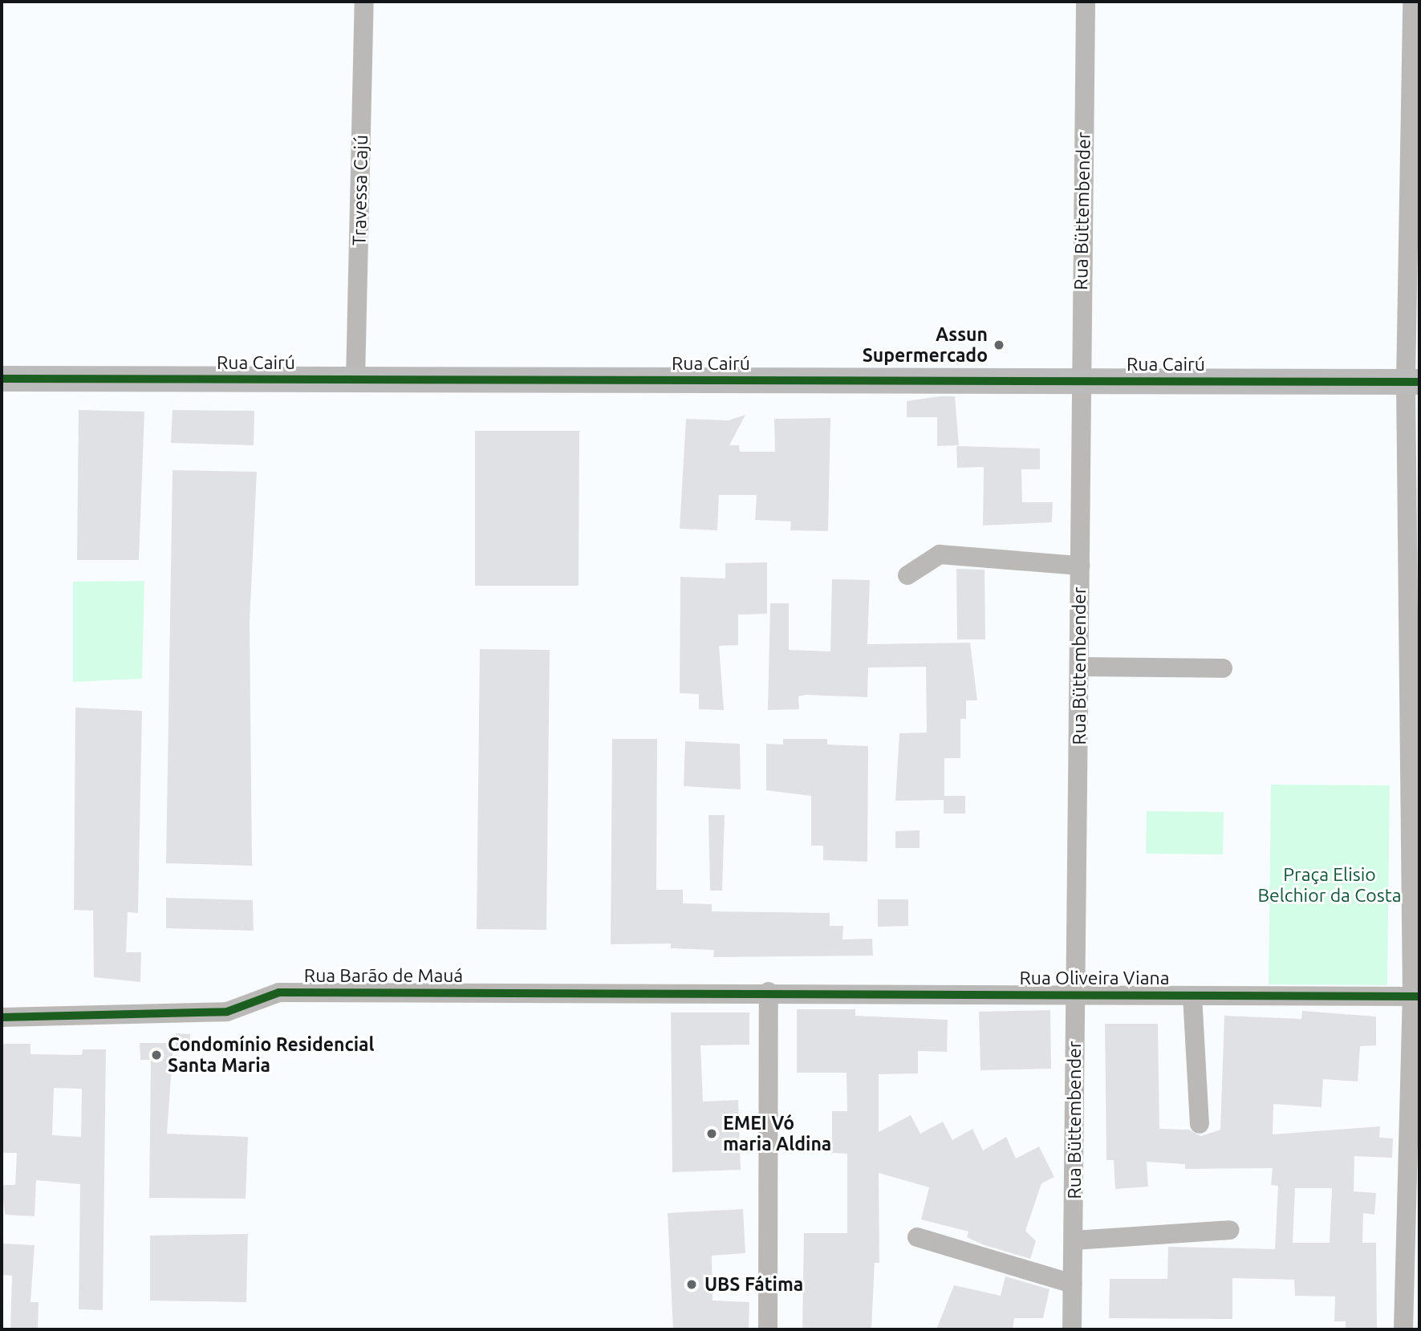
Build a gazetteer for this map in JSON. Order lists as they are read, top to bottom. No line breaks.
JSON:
{"streets":{"main road":["Rua Cairú"],"street":["Travessa Cajú","Rua Büttembender","Rua Barão de Mauá","Rua Oliveira Viana"]},"crossings":[["Travessa Cajú","Rua Cairú"],["Rua Büttembender","Rua Cairú"],["Rua Büttembender","Rua Oliveira Viana"],["Rua Barão de Mauá","Rua Oliveira Viana"]],"parks":["Praça Elisio Belchior da Costa"],"places":["Assun Supermercado","Condomínio Residencial Santa Maria","EMEI Vó maria Aldina","UBS Fátima"]}
